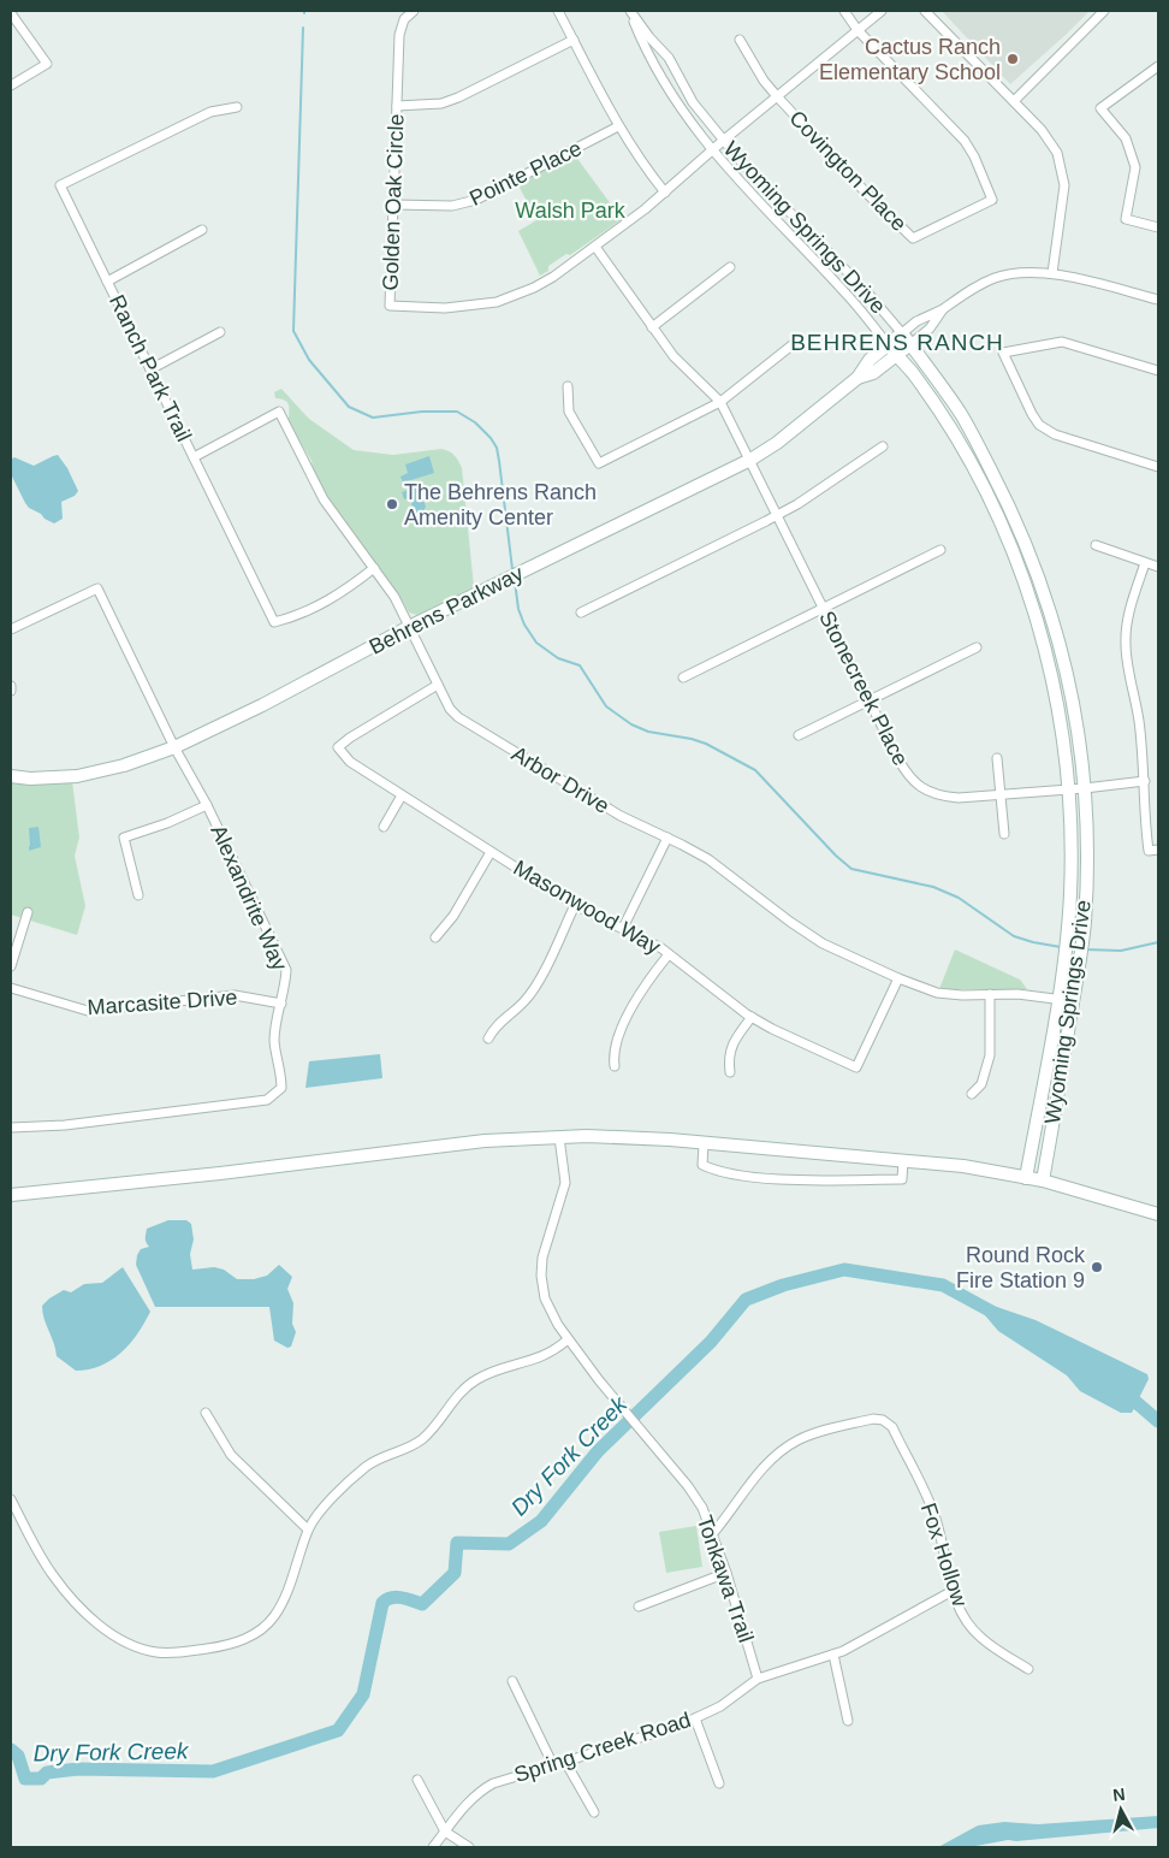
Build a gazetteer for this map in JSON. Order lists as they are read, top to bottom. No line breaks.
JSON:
{"streets":{"street":["Covington Place","Pointe Place","Golden Oak Circle","Wyoming Springs Drive","Ranch Park Trail","Behrens Parkway","Stonecreek Place","Arbor Drive","Alexandrite Way","Masonwood Way","Marcasite Drive","Fox Hollow","Tonkawa Trail","Spring Creek Road"]},"crossings":[["Covington Place","Golden Oak Circle"],["Pointe Place","Golden Oak Circle"],["Golden Oak Circle","Wyoming Springs Drive"],["Golden Oak Circle","Stonecreek Place"],["Wyoming Springs Drive","Behrens Parkway"],["Wyoming Springs Drive","Stonecreek Place"],["Wyoming Springs Drive","Arbor Drive"],["Ranch Park Trail","Arbor Drive"],["Behrens Parkway","Stonecreek Place"],["Behrens Parkway","Arbor Drive"],["Behrens Parkway","Alexandrite Way"],["Arbor Drive","Masonwood Way"],["Alexandrite Way","Marcasite Drive"],["Fox Hollow","Tonkawa Trail"],["Fox Hollow","Spring Creek Road"],["Tonkawa Trail","Spring Creek Road"]],"districts":["BEHRENS RANCH"],"water":["Dry Fork Creek"],"parks":["Walsh Park"],"places":["Cactus Ranch Elementary School","The Behrens Ranch Amenity Center","Round Rock Fire Station 9"],"north":"top"}
